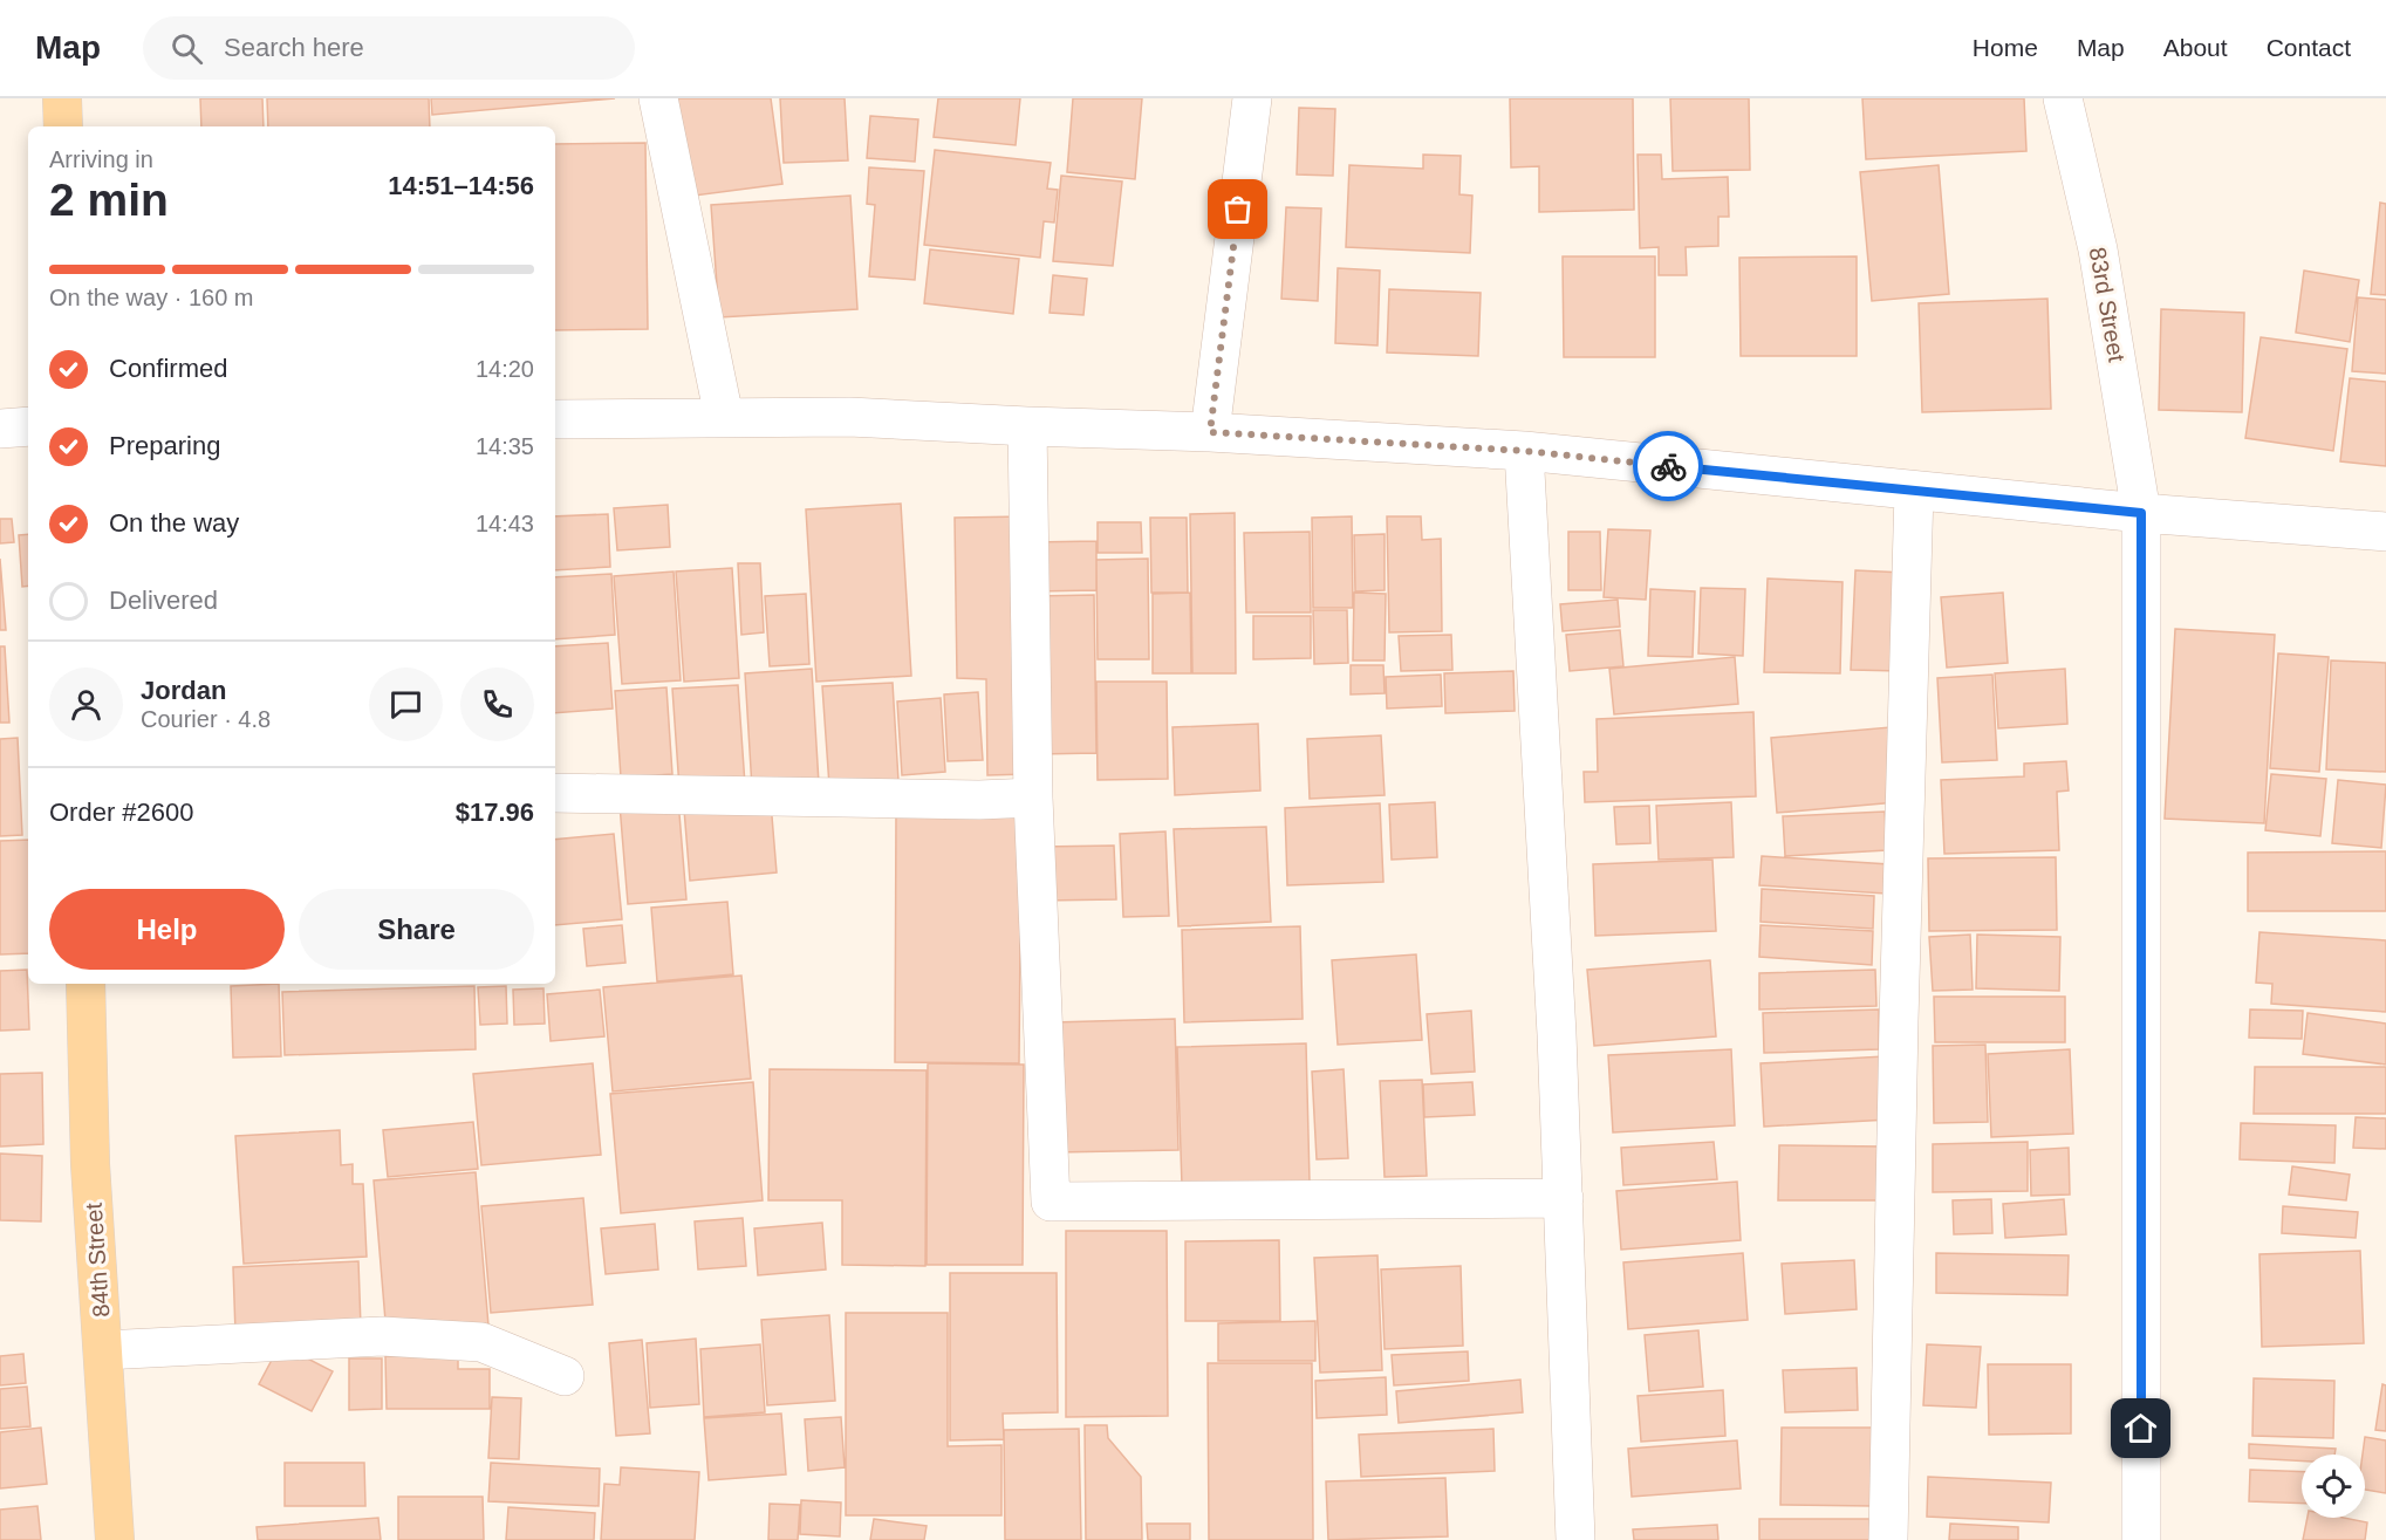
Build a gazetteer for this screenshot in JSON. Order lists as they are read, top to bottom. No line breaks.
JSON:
{"streets":{"main road":["84th Street"],"street":["83rd Street"]},"page":{"header":"Map","search":"Search here","nav":["Home","Map","About","Contact"],"heading":["2 min","Arriving in","14:51–14:56"],"panel":["Jordan","Courier · 4.8","Order #2600","$17.96"],"bar":"On the way · 160 m","list":[["Confirmed","14:20"],["Preparing","14:35"],["On the way","14:43"],"Delivered"],"buttons":["Help","Share"]}}
